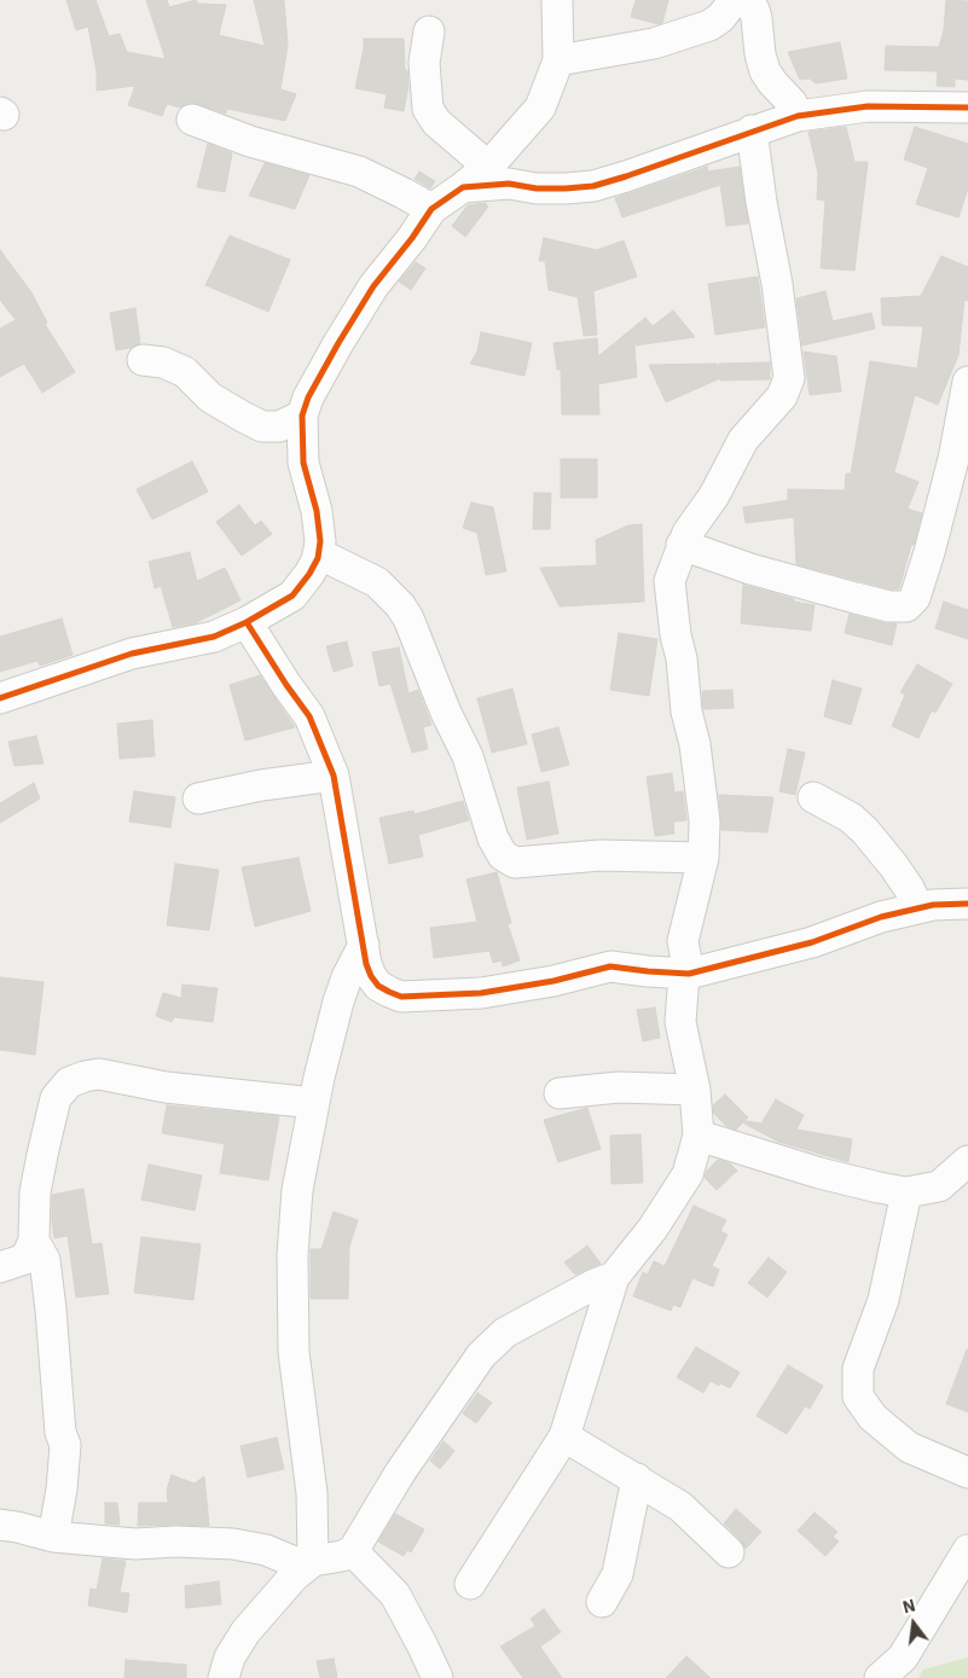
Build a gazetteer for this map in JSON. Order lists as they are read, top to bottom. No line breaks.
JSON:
{"north":"top"}
